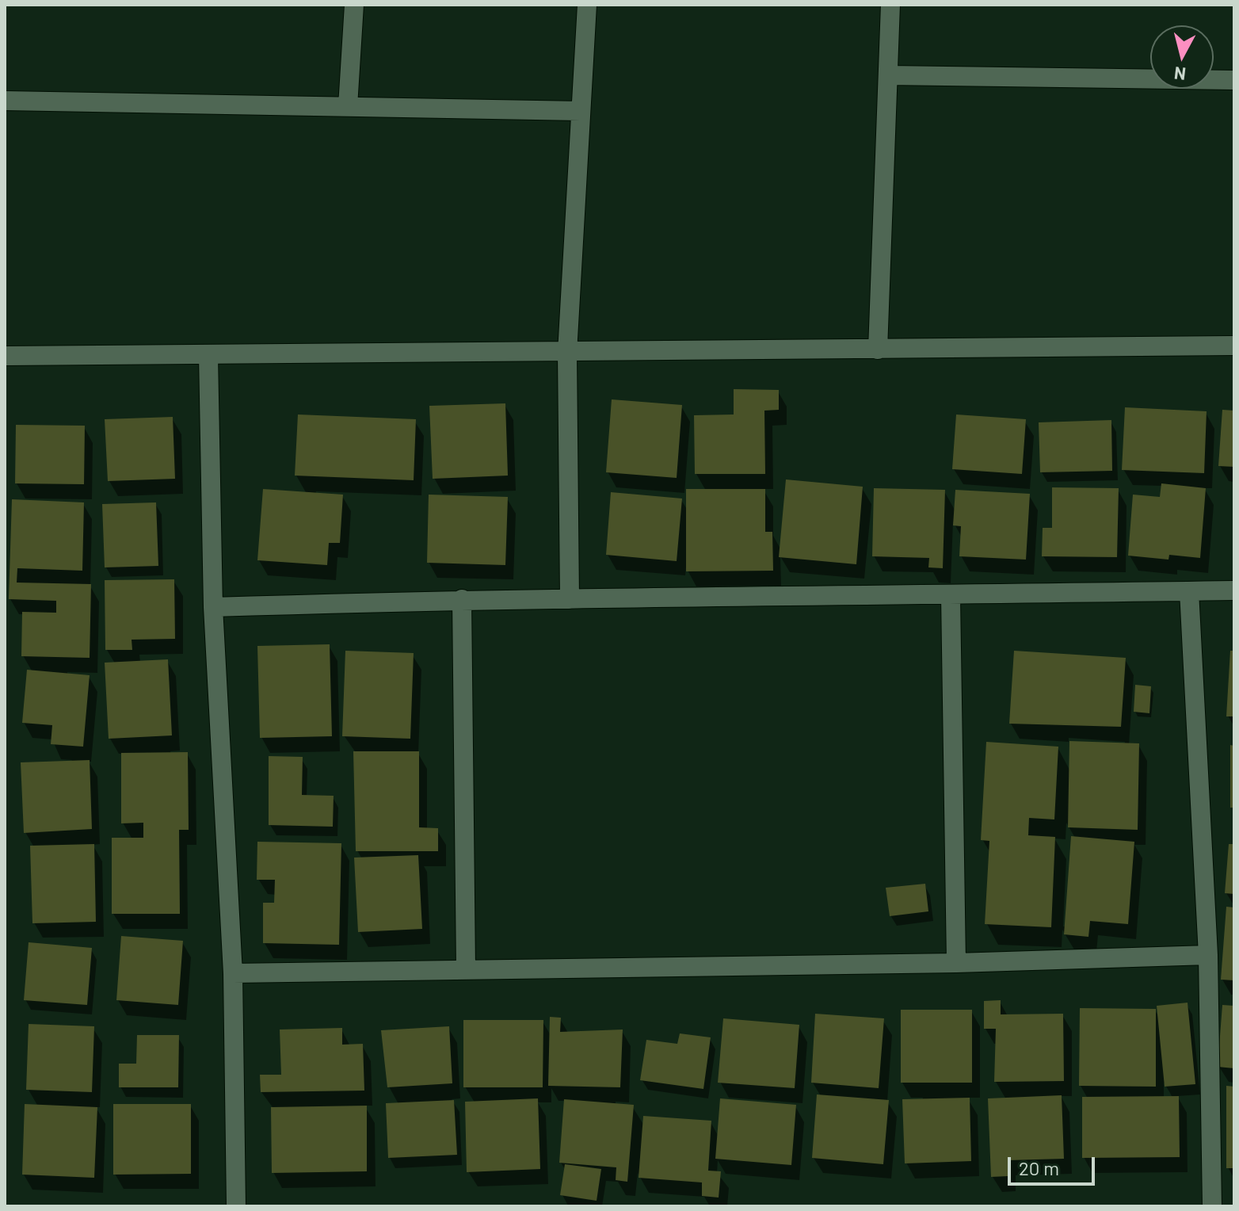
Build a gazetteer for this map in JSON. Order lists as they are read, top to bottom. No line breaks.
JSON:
{"scale_bar":"20 m","north":"bottom"}
